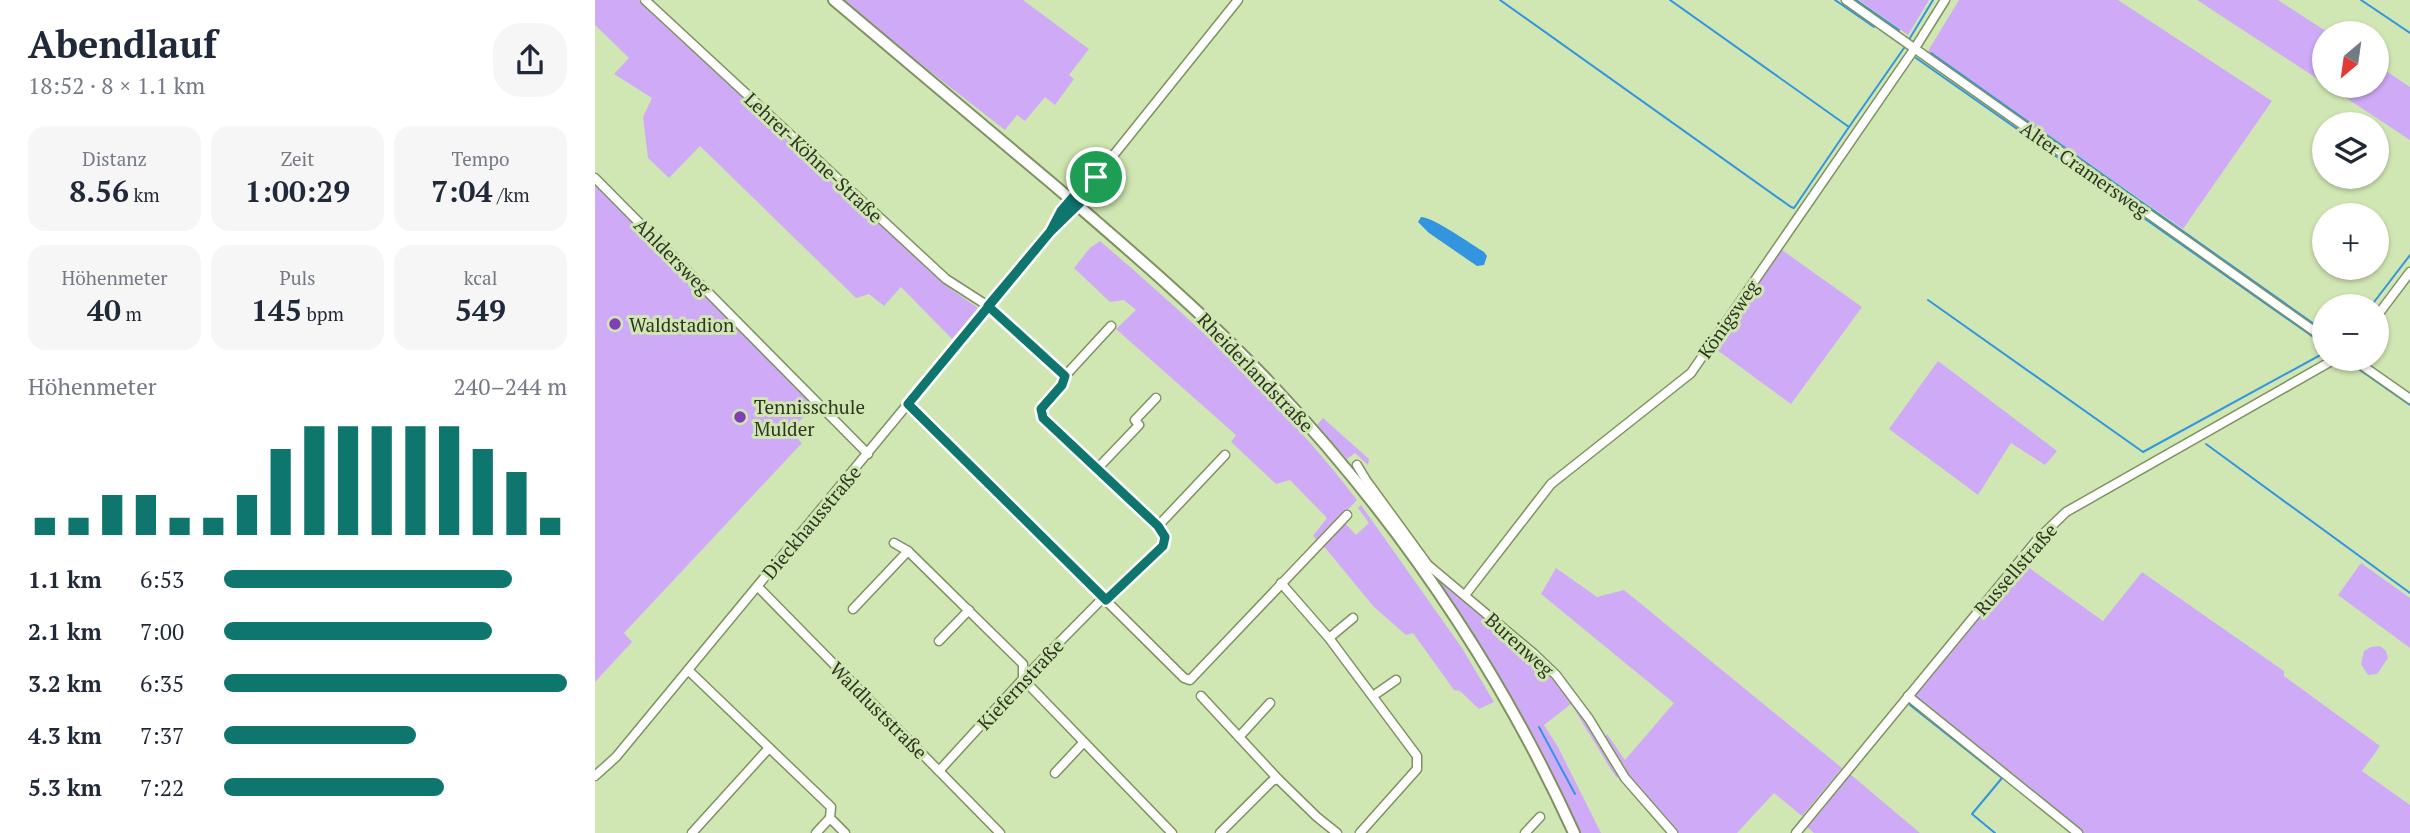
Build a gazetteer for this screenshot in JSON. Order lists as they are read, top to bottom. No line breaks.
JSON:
{"streets":{"main road":["Rheiderlandstraße"],"street":["Lehrer-Köhne-Straße","Alter Cramersweg","Ahldersweg","Königsweg","Dieckhausstraße","Russellstraße","Burenweg","Kiefernstraße","Waldluststraße"]},"crossings":[["Lehrer-Köhne-Straße","Dieckhausstraße"],["Alter Cramersweg","Königsweg"],["Ahldersweg","Dieckhausstraße"],["Königsweg","Burenweg"],["Rheiderlandstraße","Dieckhausstraße"],["Dieckhausstraße","Waldluststraße"],["Kiefernstraße","Waldluststraße"]],"places":["Waldstadion","Tennisschule Mulder"],"north":"bottom left","page":{"heading":["Abendlauf","18:52 · 8 × 1.1 km"],"map_buttons":["+","−"],"stats":[["Distanz","8.56 km"],["Zeit","1:00:29"],["Tempo","7:04 /km"],["Höhenmeter","40 m"],["Puls","145 bpm"],["kcal","549"]],"chart":["Höhenmeter","240–244 m"],"list":[{"name":"1.1 km","note":"6:53"},{"name":"2.1 km","note":"7:00"},{"name":"3.2 km","note":"6:35"},{"name":"4.3 km","note":"7:37"},{"name":"5.3 km","note":"7:22"}]}}
